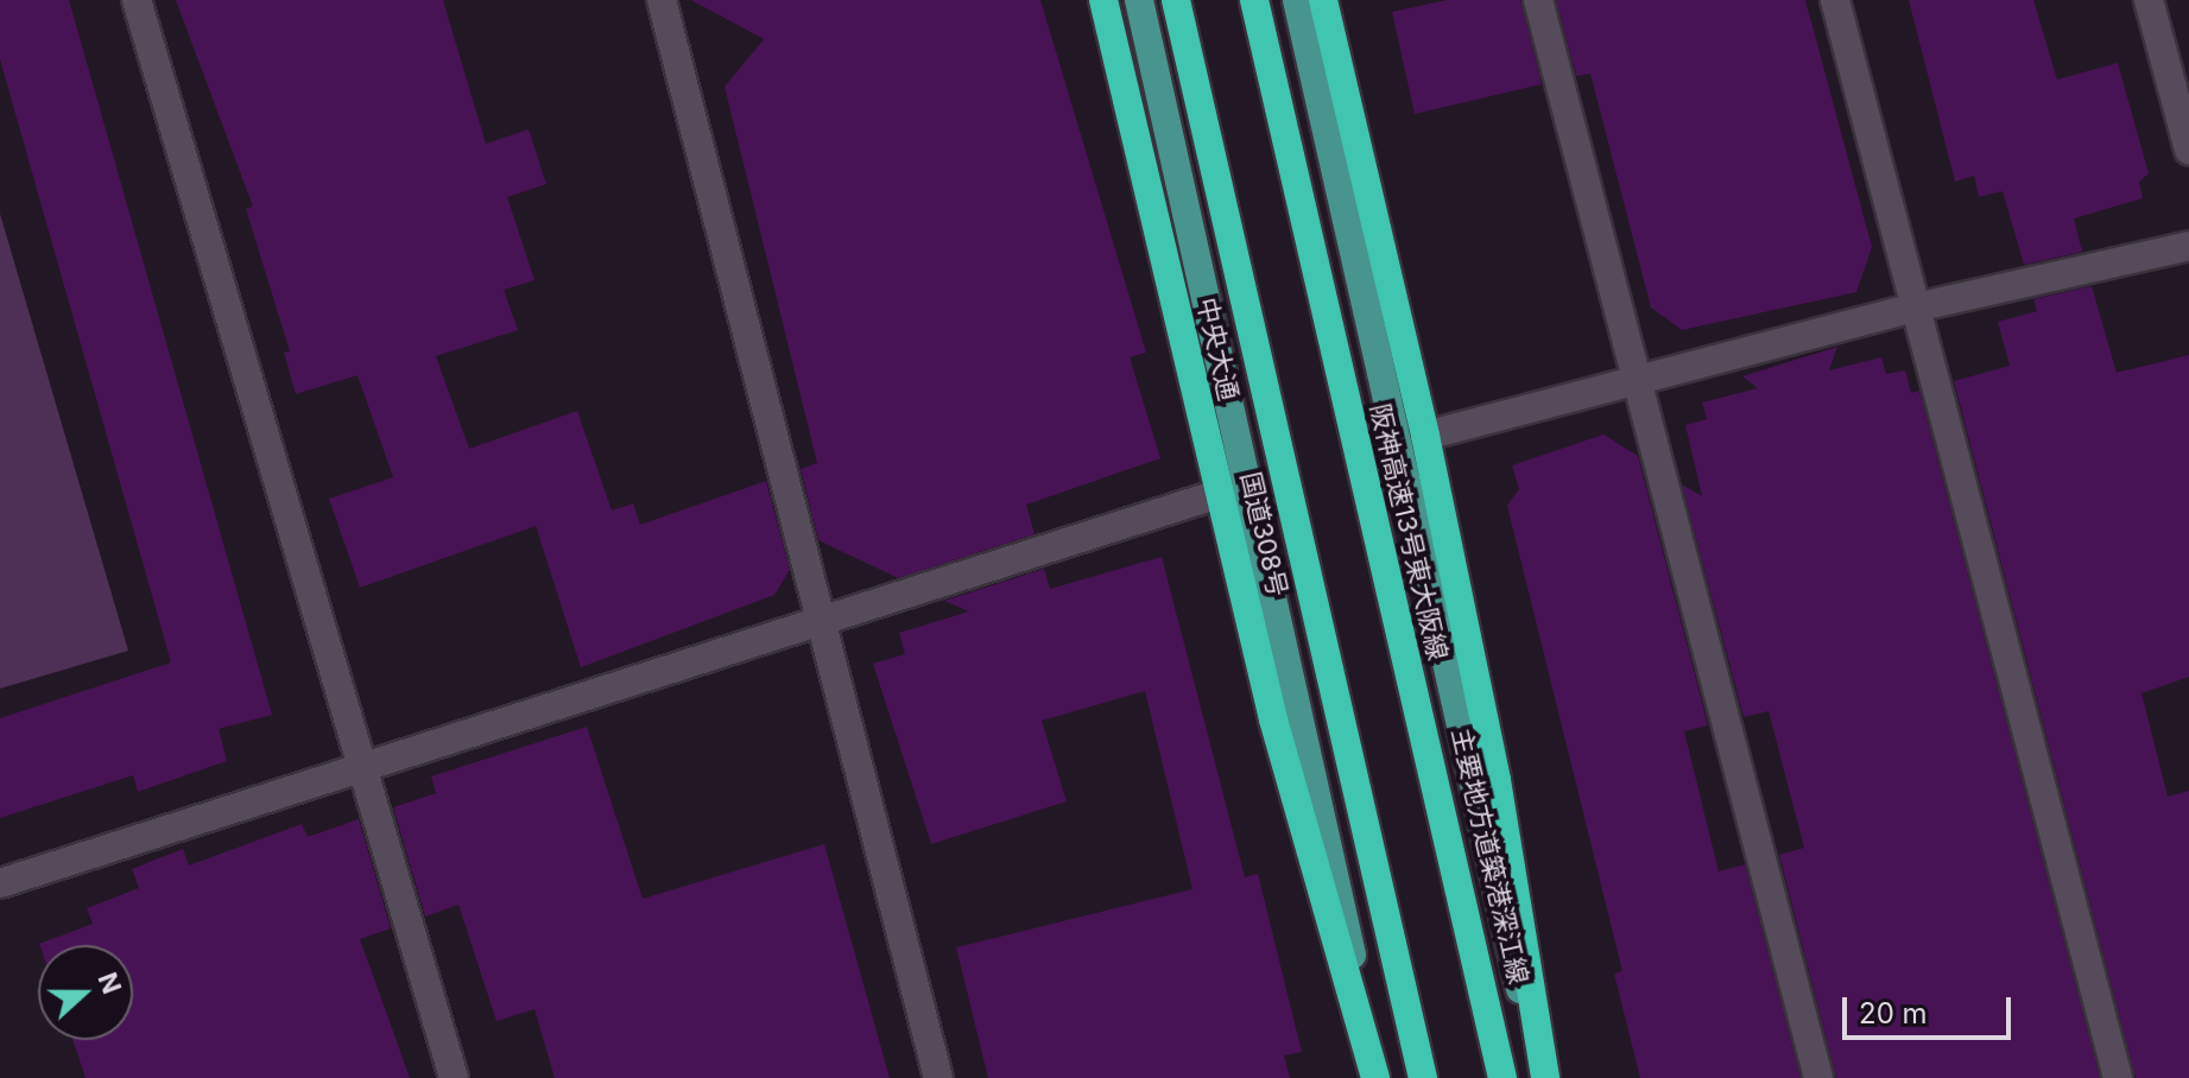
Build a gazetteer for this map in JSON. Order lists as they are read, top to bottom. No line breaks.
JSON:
{"streets":{"highway":["阪神高速13号東大阪線","国道308号"],"main road":["中央大通","主要地方道築港深江線"]},"crossings":[["中央大通","国道308号"]],"scale_bar":"20 m","north":"right"}
